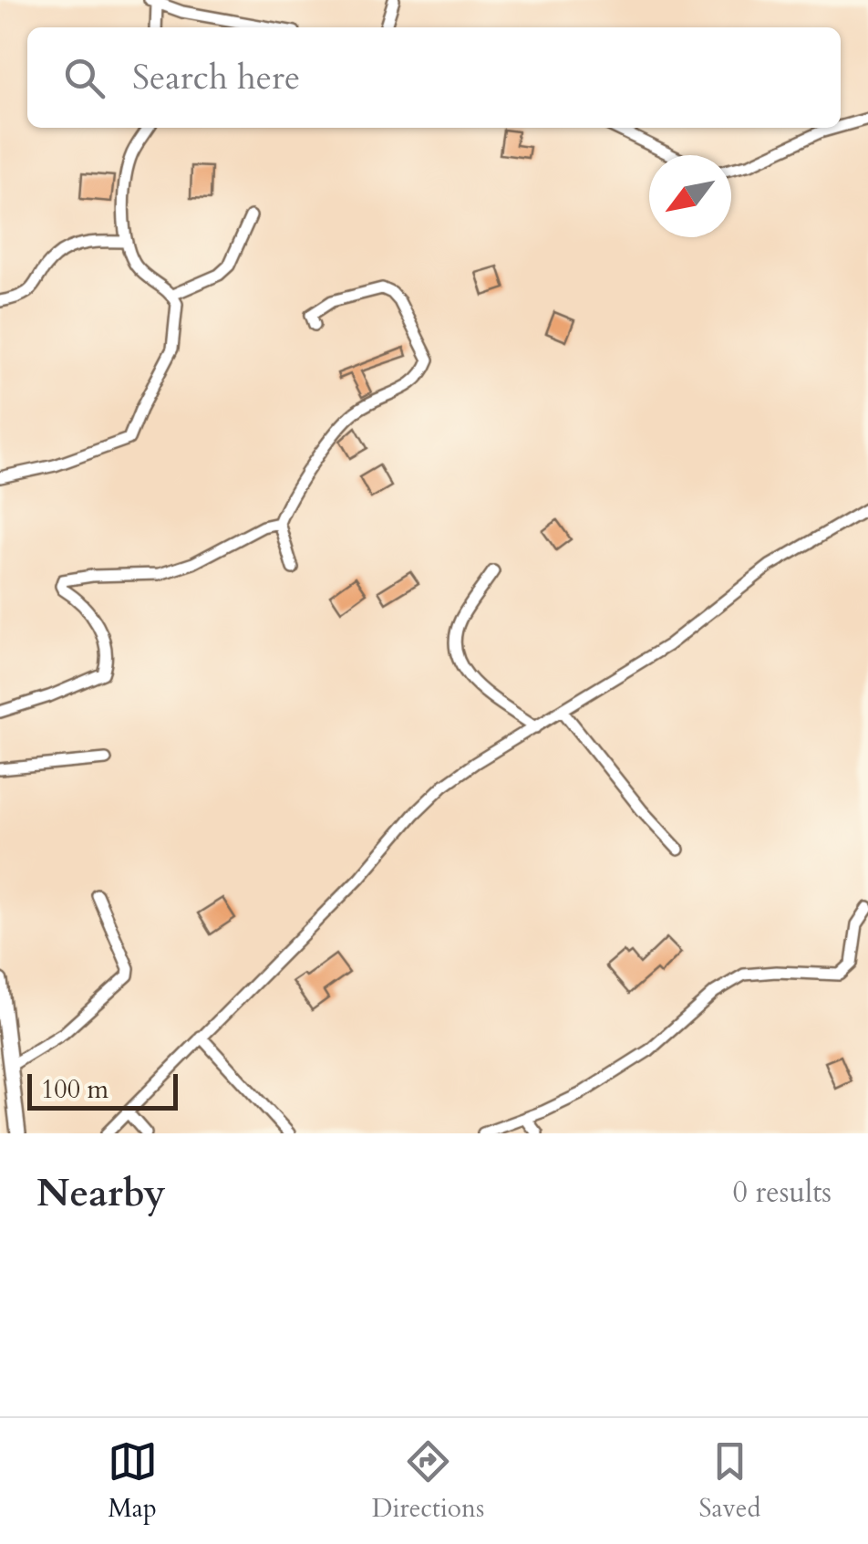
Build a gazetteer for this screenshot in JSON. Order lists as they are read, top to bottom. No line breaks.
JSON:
{"scale_bar":"100 m","north":"bottom left","page":{"search":"Search here","scale":"100 m","heading":["Nearby","0 results"],"nav":["Map","Directions","Saved"]}}
